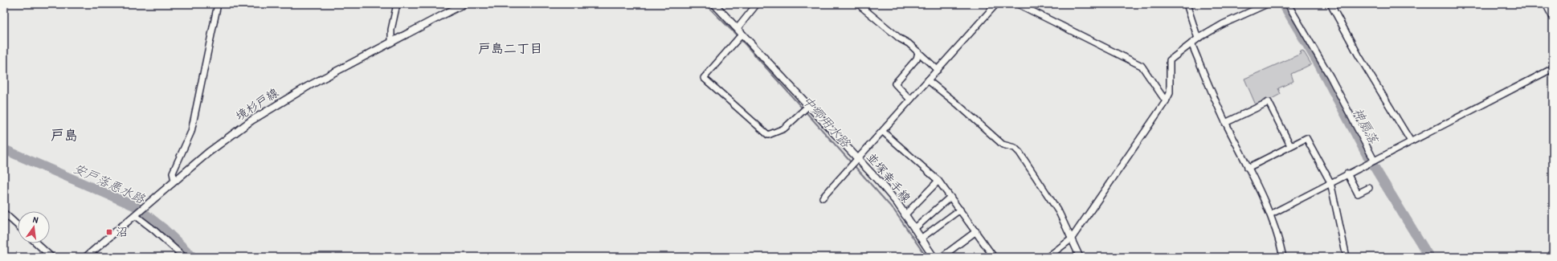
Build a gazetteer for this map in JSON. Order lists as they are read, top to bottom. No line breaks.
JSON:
{"streets":{"main road":["境杉戸線","並塚幸手線"]},"districts":["戸島二丁目","戸島"],"water":["中郷用水路","神扇落","安戸落悪水路"],"places":{"transit":["沼"]},"north":"top"}
